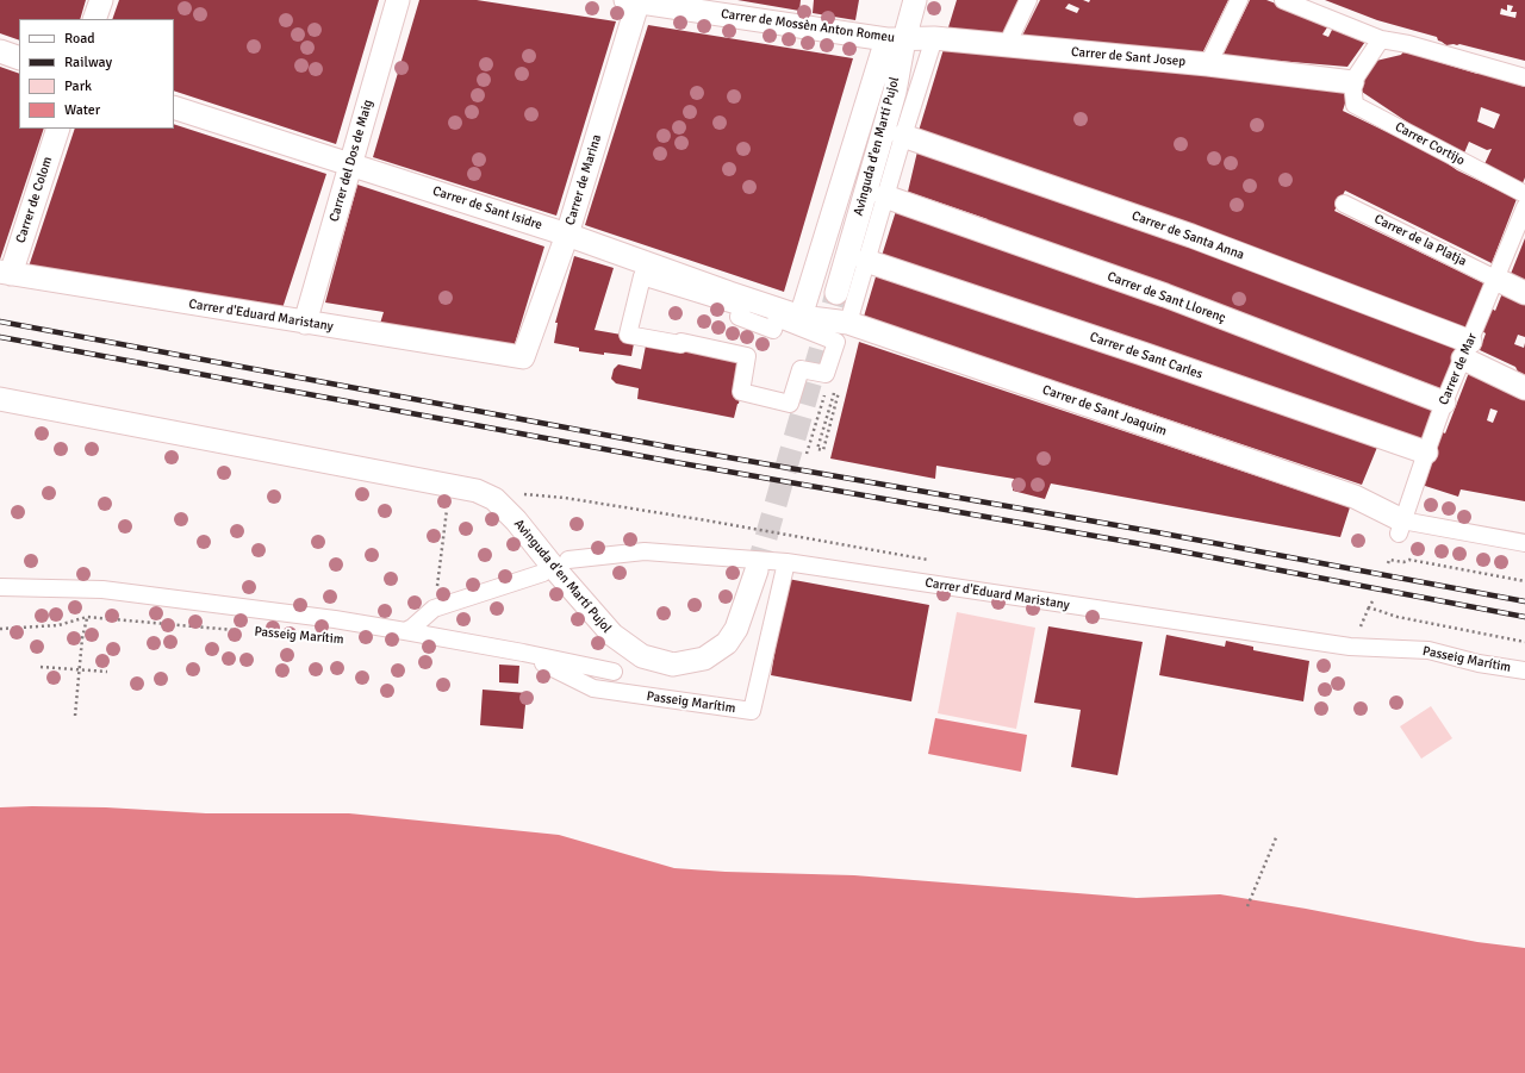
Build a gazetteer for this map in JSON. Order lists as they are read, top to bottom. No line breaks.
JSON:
{"streets":{"street":["Carrer de Mossèn Anton Romeu","Carrer de Sant Josep","Carrer Cortijo","Avinguda d'en Martí Pujol","Carrer del Dos de Maig","Carrer de Marina","Carrer de Colom","Carrer de Sant Isidre","Carrer de Santa Anna","Carrer de la Platja","Carrer de Sant Llorenç","Carrer d'Eduard Maristany","Carrer de Sant Carles","Carrer de Mar","Carrer de Sant Joaquim","Passeig Marítim"]},"crossings":[["Carrer de Mossèn Anton Romeu","Carrer de Sant Josep"],["Carrer de Mossèn Anton Romeu","Avinguda d'en Martí Pujol"],["Carrer de Mossèn Anton Romeu","Carrer de Marina"],["Carrer de Sant Josep","Carrer Cortijo"],["Carrer de Sant Josep","Avinguda d'en Martí Pujol"],["Avinguda d'en Martí Pujol","Carrer de Sant Isidre"],["Avinguda d'en Martí Pujol","Carrer de Santa Anna"],["Avinguda d'en Martí Pujol","Carrer de Sant Llorenç"],["Avinguda d'en Martí Pujol","Carrer de Sant Carles"],["Avinguda d'en Martí Pujol","Carrer de Sant Joaquim"],["Carrer del Dos de Maig","Carrer de Sant Isidre"],["Carrer del Dos de Maig","Carrer d'Eduard Maristany"],["Carrer de Marina","Carrer de Sant Isidre"],["Carrer de Marina","Carrer d'Eduard Maristany"],["Carrer de Colom","Carrer d'Eduard Maristany"],["Carrer de Sant Isidre","Carrer de Sant Joaquim"],["Carrer de Santa Anna","Carrer de Mar"],["Carrer de la Platja","Carrer de Mar"],["Carrer de Sant Llorenç","Carrer de Mar"],["Carrer d'Eduard Maristany","Passeig Marítim"],["Carrer de Sant Carles","Carrer de Mar"],["Carrer de Mar","Carrer de Sant Joaquim"]],"legend":["Road","Railway","Park","Water"]}
